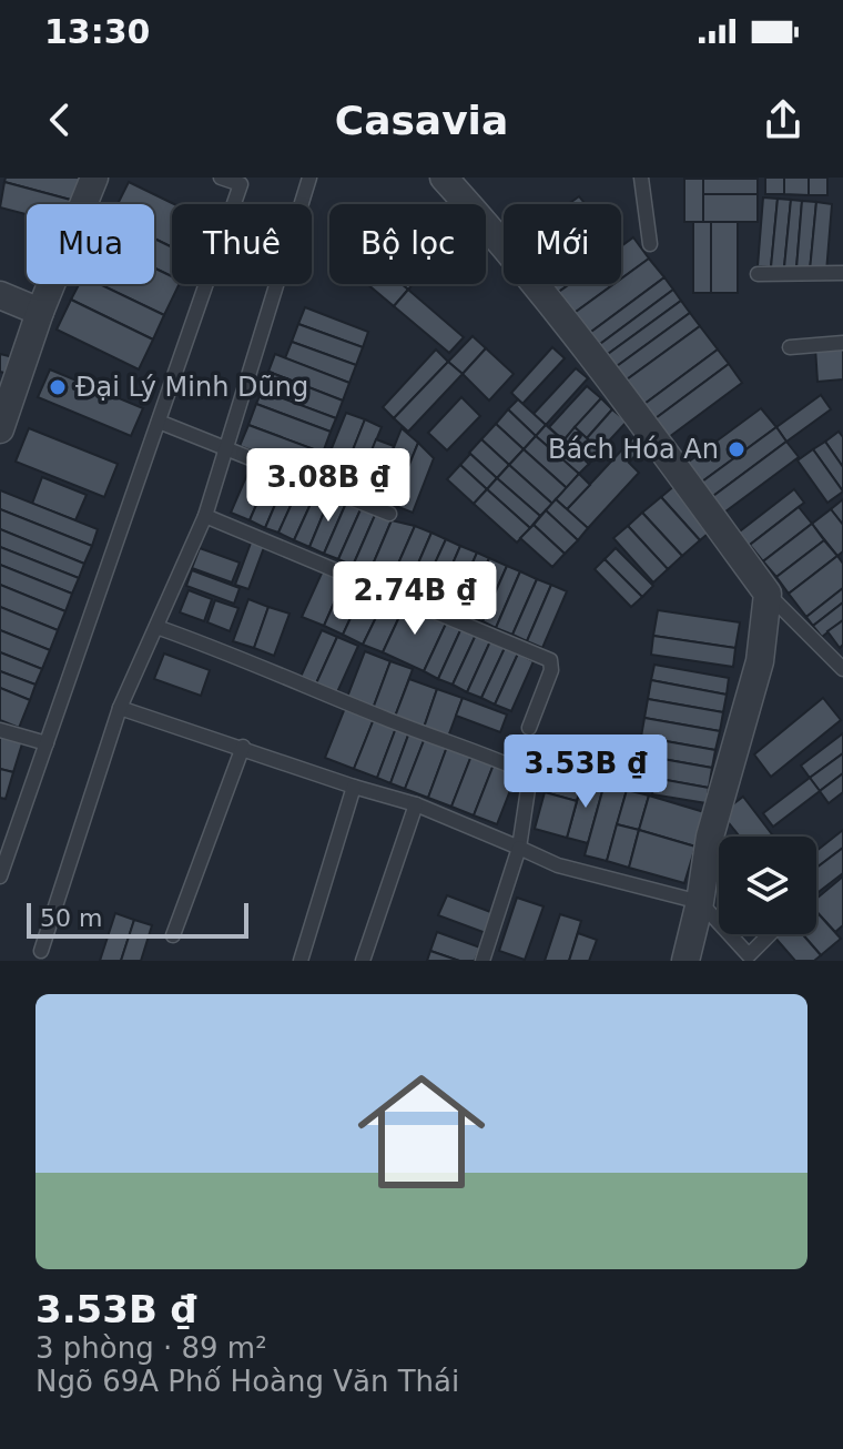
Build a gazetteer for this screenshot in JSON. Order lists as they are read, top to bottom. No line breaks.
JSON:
{"places":["Đại Lý Minh Dũng","Bách Hóa An"],"scale_bar":"50 m","page":{"status":"13:30","header":"Casavia","chip":["Mua","Thuê","Bộ lọc","Mới"],"price":["3.08B ₫","2.74B ₫","3.53B ₫"],"scale":"50 m","list":[{"name":"3.53B ₫","note":"3 phòng · 89 m² · Ngõ 69A Phố Hoàng Văn Thái"}]}}
